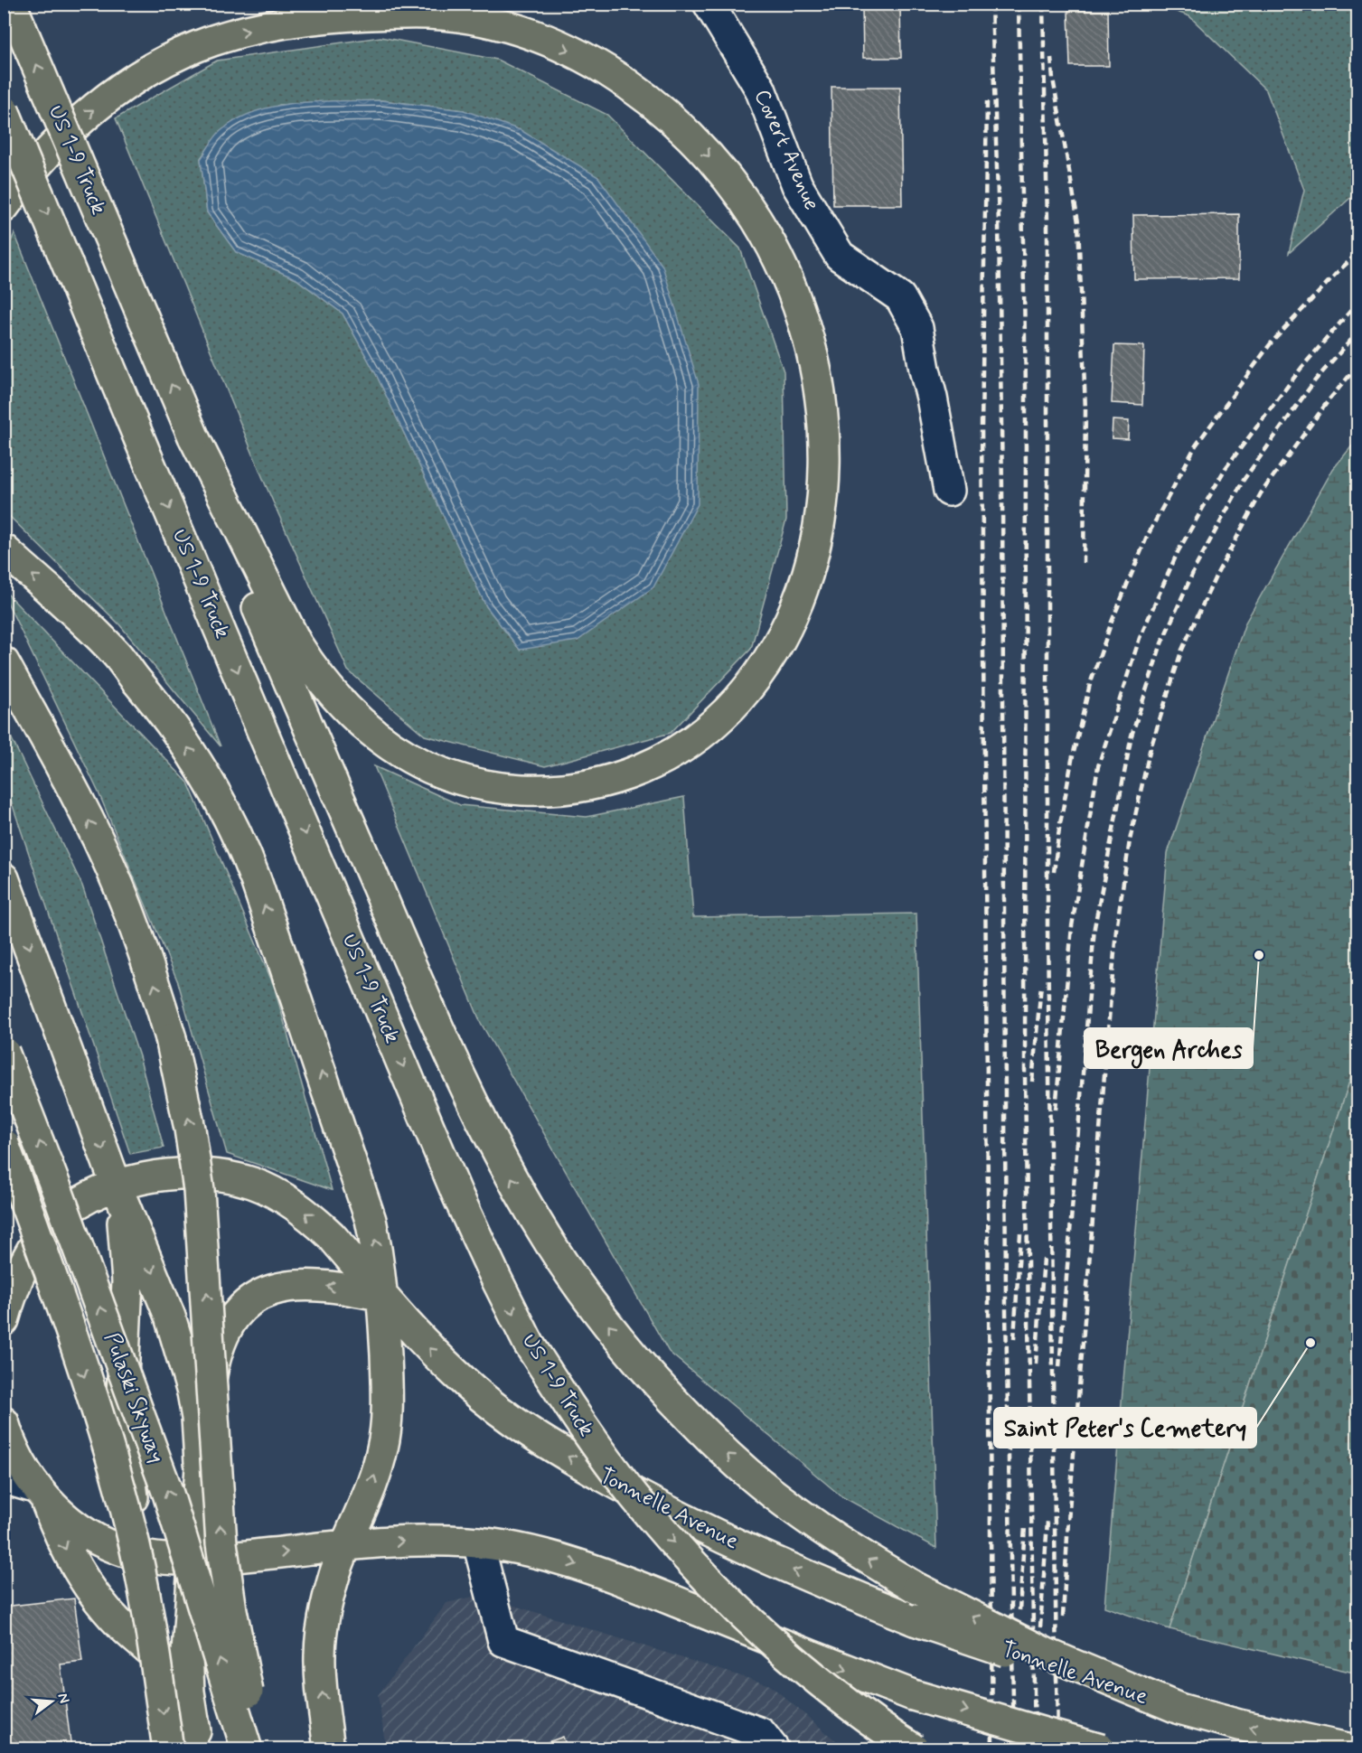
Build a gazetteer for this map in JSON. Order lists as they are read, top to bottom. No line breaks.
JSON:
{"streets":{"highway":["US 1-9 Truck","Pulaski Skyway","Tonnelle Avenue"],"street":["Covert Avenue"]},"places":["Bergen Arches","Saint Peter's Cemetery"],"north":"right"}
